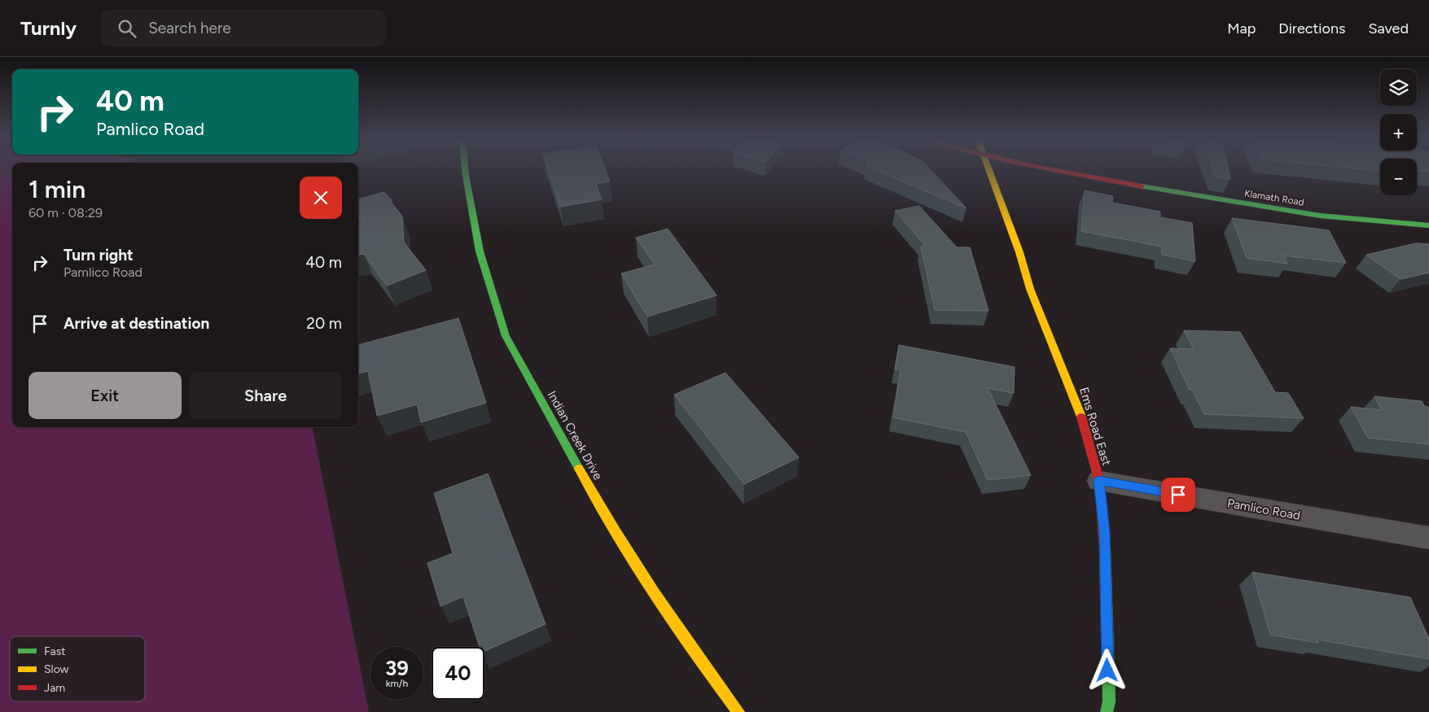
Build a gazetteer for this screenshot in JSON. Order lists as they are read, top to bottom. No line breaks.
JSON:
{"streets":{"street":["Klamath Road","Ems Road East","Indian Creek Drive","Pamlico Road"]},"crossings":[["Ems Road East","Pamlico Road"]],"legend":["Fast","Slow","Jam"],"page":{"header":"Turnly","search":"Search here","nav":["Map","Directions","Saved"],"map_buttons":["+","−"],"turn":["40 m","Pamlico Road"],"heading":["1 min","60 m · 08:29"],"list":[{"name":"Turn right","note":"Pamlico Road","value":"40 m"},{"name":"Arrive at destination","value":"20 m"}],"buttons":["Exit","Share"],"speed":"39 km/h","limit":"40"}}
